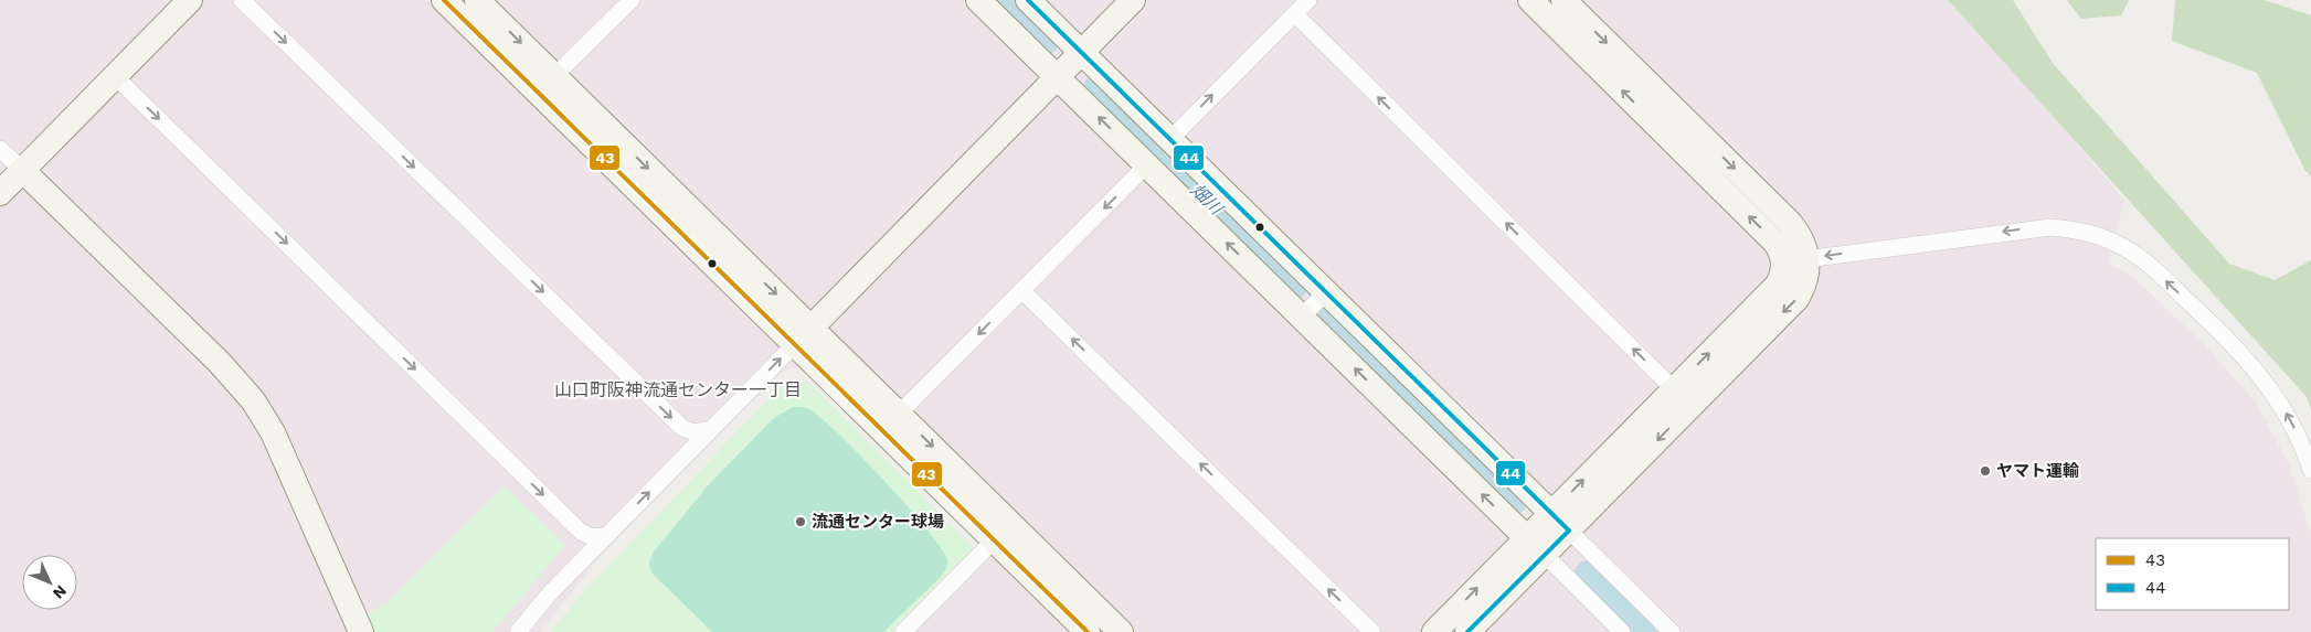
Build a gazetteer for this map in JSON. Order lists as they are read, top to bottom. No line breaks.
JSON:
{"districts":["山口町阪神流通センター一丁目"],"water":["畑川"],"places":["ヤマト運輸","流通センター球場"],"lines":["transit line 43","transit line 44"],"legend":["43","44"],"north":"bottom right"}
